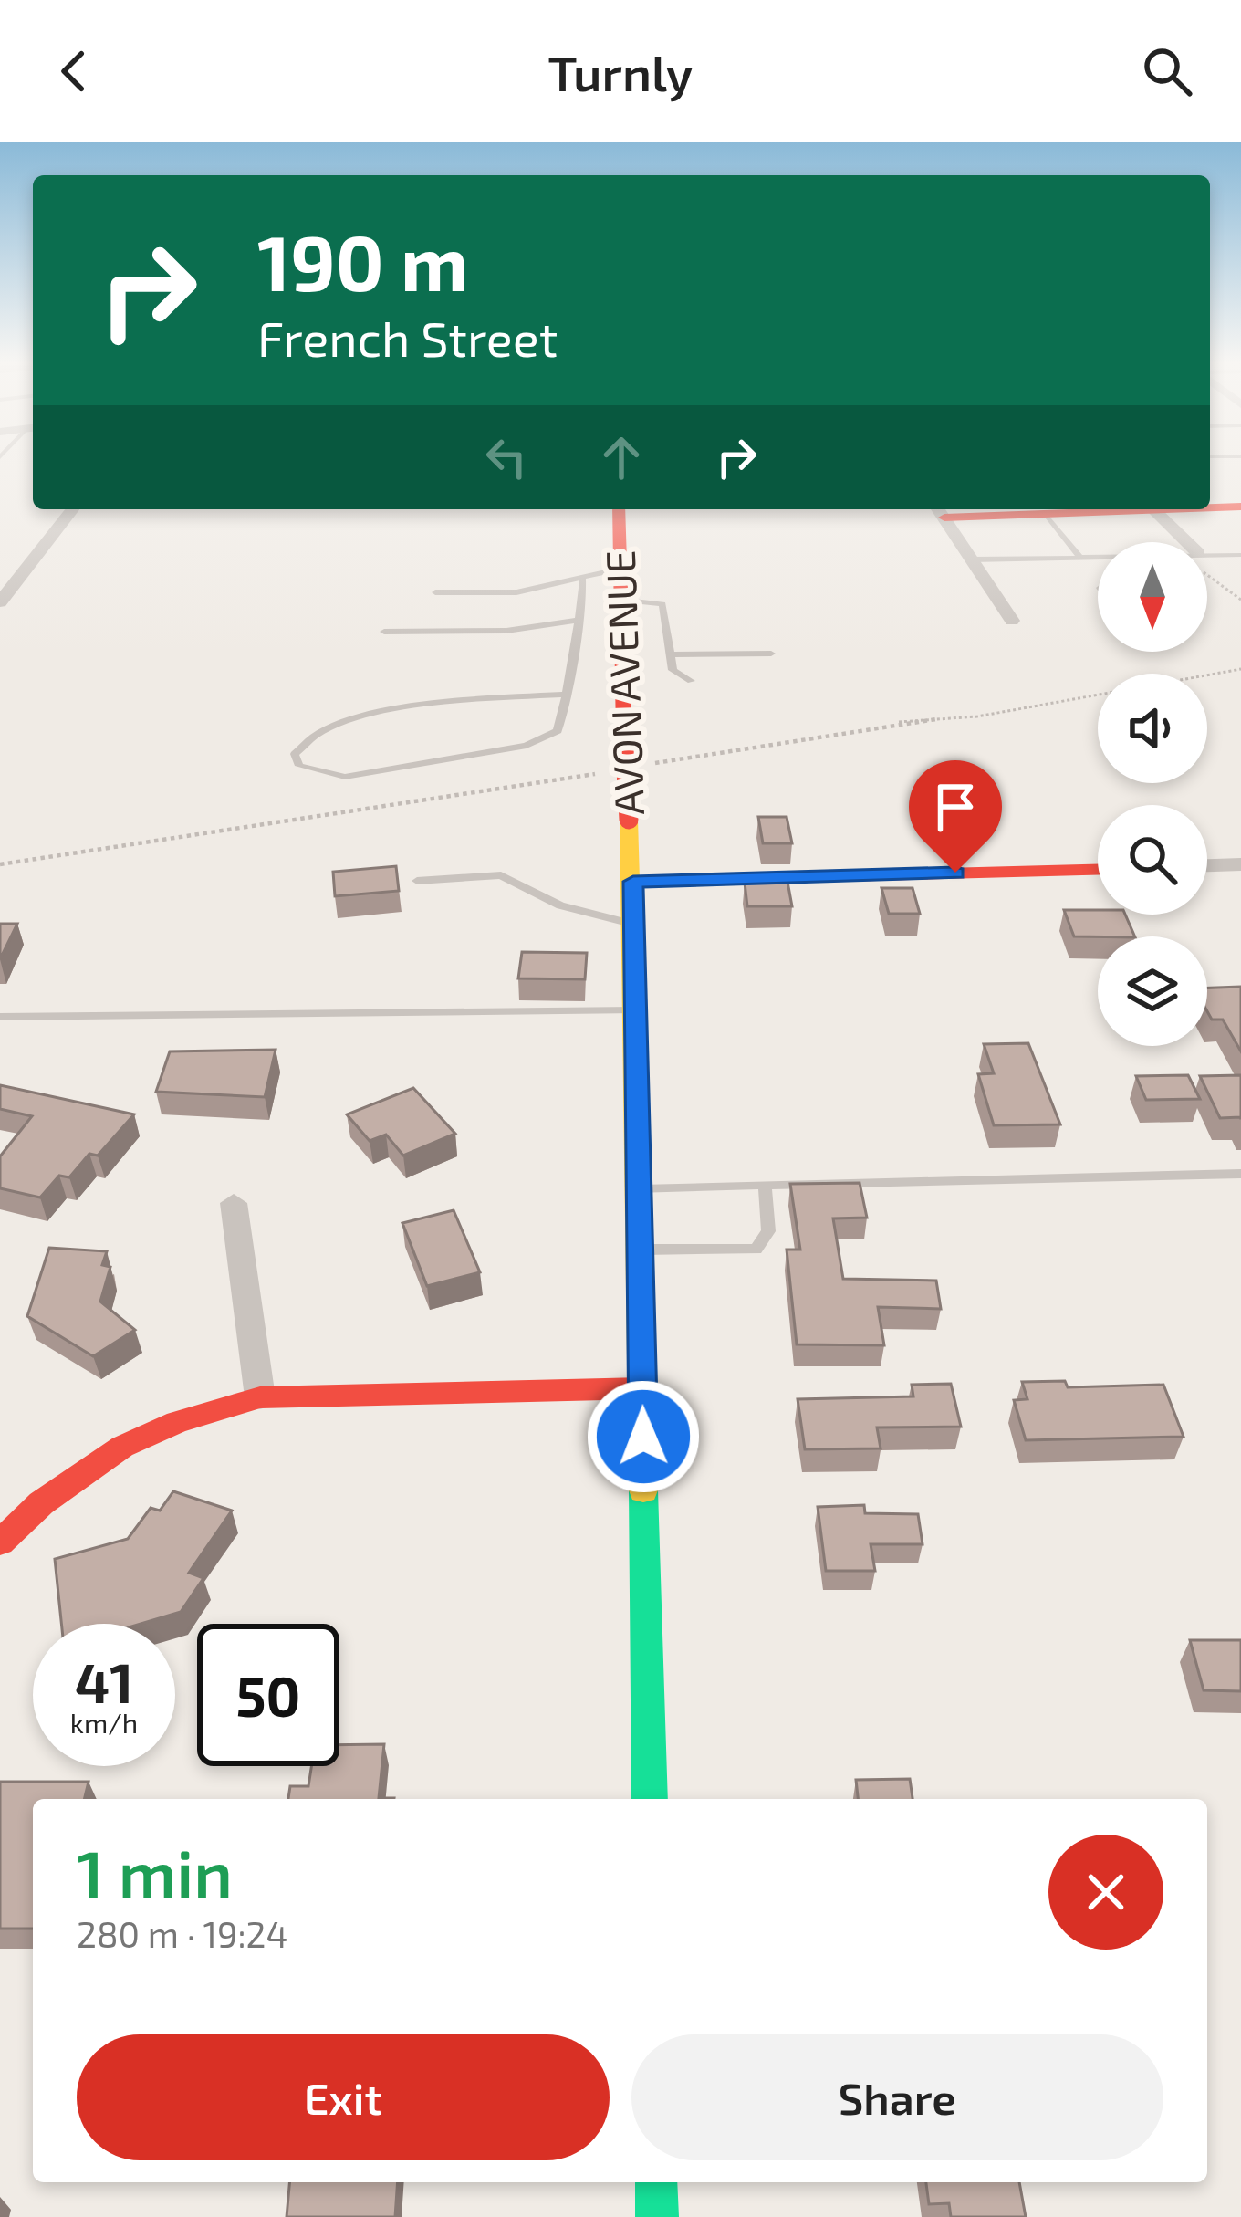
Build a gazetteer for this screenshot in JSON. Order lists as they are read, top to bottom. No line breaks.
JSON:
{"streets":{"main road":["AVON AVENUE"]},"north":"bottom","page":{"header":"Turnly","turn":["190 m","French Street"],"speed":"41 km/h","limit":"50","heading":["1 min","280 m · 19:24"],"buttons":["Exit","Share"]}}
